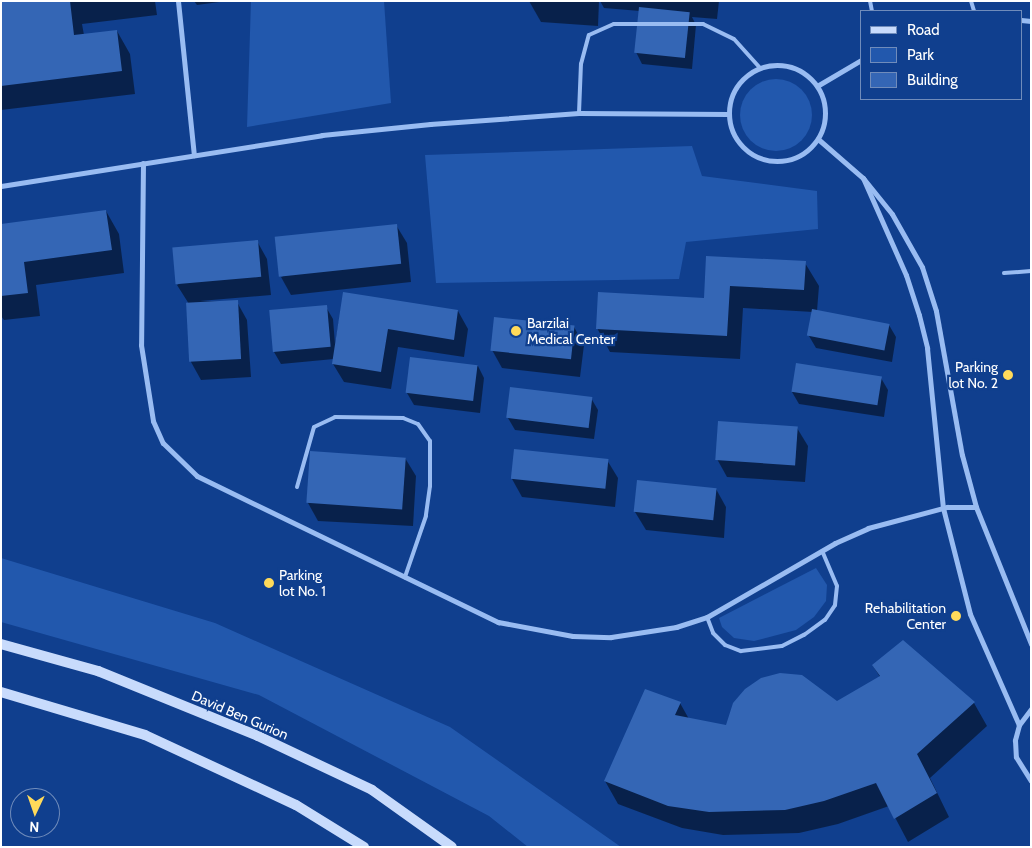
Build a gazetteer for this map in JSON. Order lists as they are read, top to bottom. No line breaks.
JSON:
{"streets":{"main road":["David Ben Gurion"]},"places":["Barzilai Medical Center","Parking lot No. 2","Parking lot No. 1","Rehabilitation Center"],"legend":["Road","Park","Building"],"north":"bottom"}
